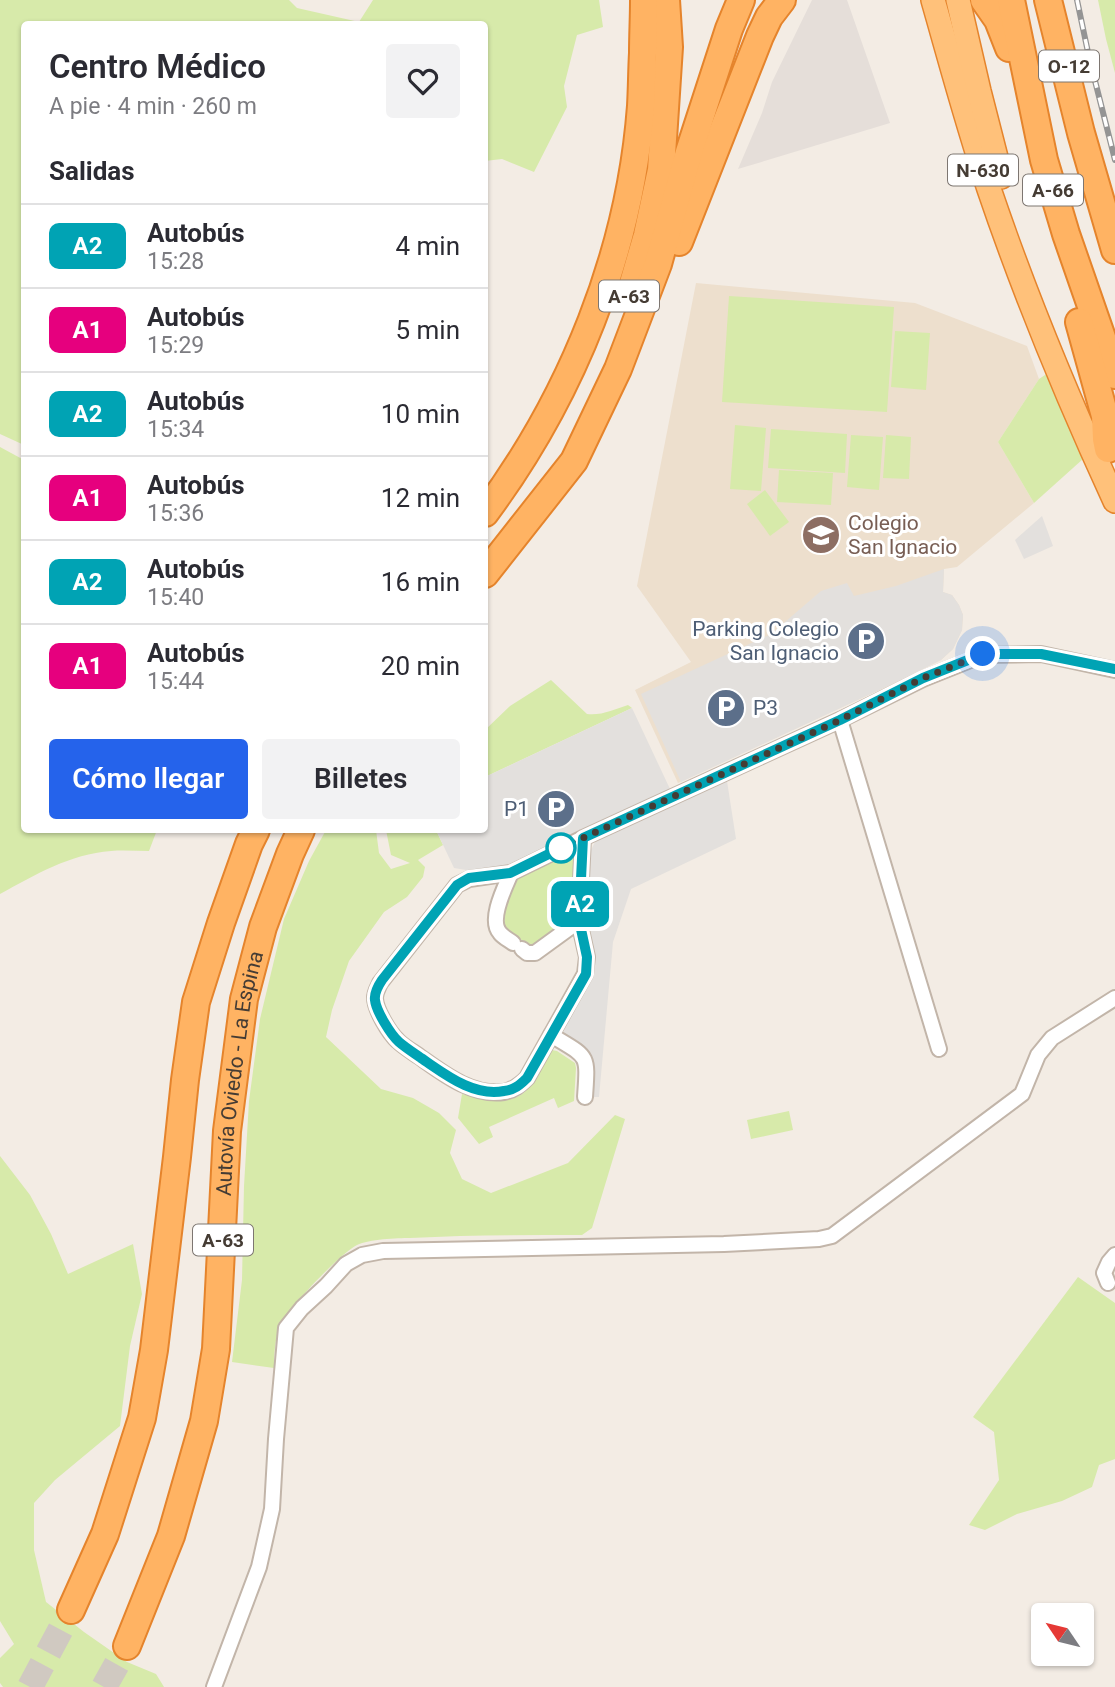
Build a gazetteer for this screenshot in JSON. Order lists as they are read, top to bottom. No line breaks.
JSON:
{"streets":{"highway":["O-12","N-630","A-66","A-63","Autovía Oviedo - La Espina"]},"crossings":[["O-12","A-66"]],"places":{"school or university":["Colegio San Ignacio"],"parking":["Parking Colegio San Ignacio","P3","P1"]},"lines":["bus line A2"],"north":"top left","page":{"on_map":"A2","heading":[["Centro Médico","A pie · 4 min · 260 m"],"Salidas"],"list":[{"mark":"A2","name":"Autobús","note":"15:28","value":"4 min"},{"mark":"A1","name":"Autobús","note":"15:29","value":"5 min"},{"mark":"A2","name":"Autobús","note":"15:34","value":"10 min"},{"mark":"A1","name":"Autobús","note":"15:36","value":"12 min"},{"mark":"A2","name":"Autobús","note":"15:40","value":"16 min"},{"mark":"A1","name":"Autobús","note":"15:44","value":"20 min"}],"buttons":["Cómo llegar","Billetes"]}}
